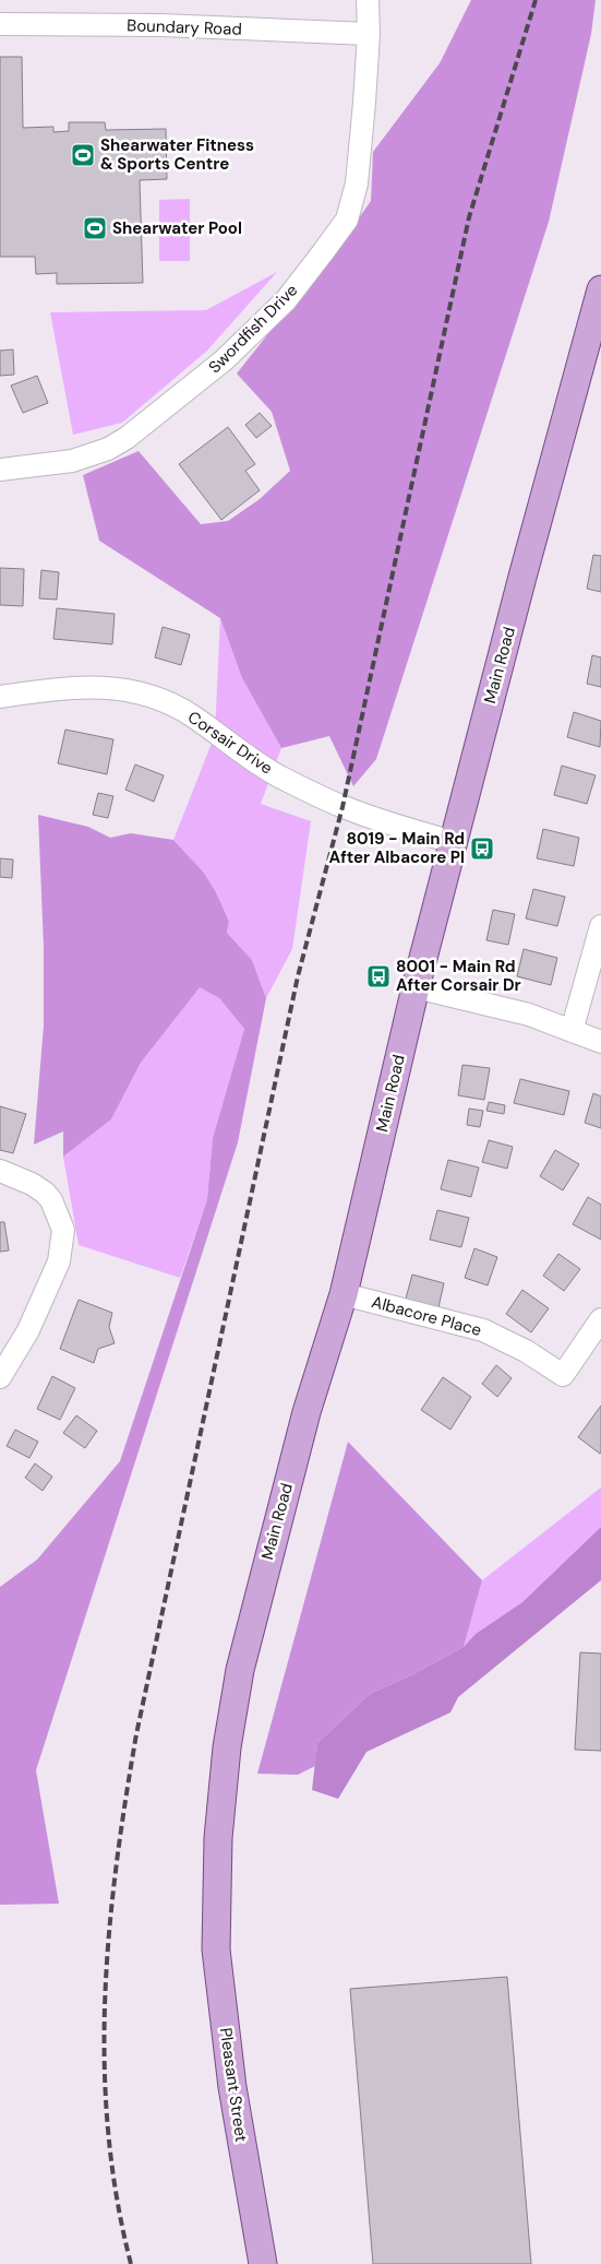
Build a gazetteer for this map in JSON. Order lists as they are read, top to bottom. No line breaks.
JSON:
{"streets":{"main road":["Main Road","Pleasant Street"],"street":["Boundary Road","Swordfish Drive","Corsair Drive","Albacore Place"]},"crossings":[["Boundary Road","Swordfish Drive"],["Main Road","Corsair Drive"],["Main Road","Albacore Place"],["Main Road","Pleasant Street"]],"places":{"sports":["Shearwater Fitness & Sports Centre","Shearwater Pool"],"bus stop":["8019 - Main Rd After Albacore Pl","8001 - Main Rd After Corsair Dr"]}}
